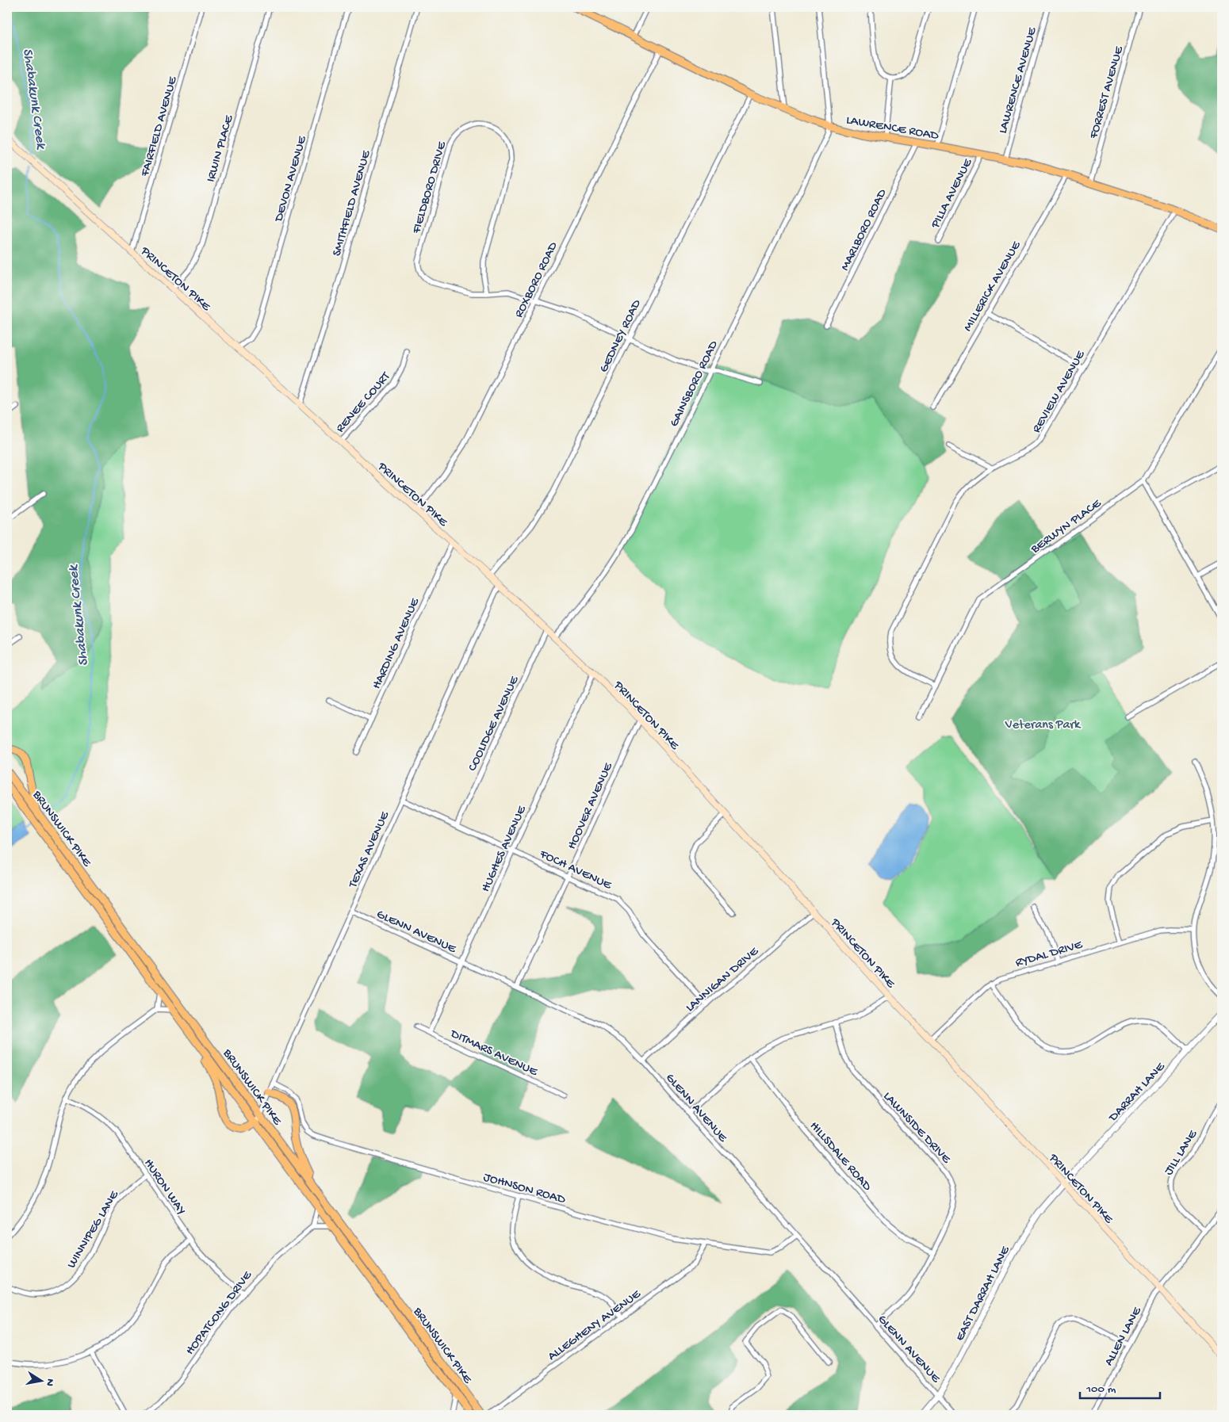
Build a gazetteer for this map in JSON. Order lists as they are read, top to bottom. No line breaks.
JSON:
{"streets":{"main road":["LAWRENCE ROAD","PRINCETON PIKE","BRUNSWICK PIKE"],"street":["LAWRENCE AVENUE","FORREST AVENUE","FAIRFIELD AVENUE","IRWIN PLACE","DEVON AVENUE","FIELDBORO DRIVE","PILLA AVENUE","SMITHFIELD AVENUE","MARLBORO ROAD","ROXBORO ROAD","MILLERICK AVENUE","GEDNEY ROAD","GAINSBORO ROAD","REVIEW AVENUE","RENEE COURT","BERWYN PLACE","HARDING AVENUE","COOLIDGE AVENUE","HOOVER AVENUE","HUGHES AVENUE","TEXAS AVENUE","FOCH AVENUE","GLENN AVENUE","RYDAL DRIVE","LANNIGAN DRIVE","DITMARS AVENUE","DARRAH LANE","LAWNSIDE DRIVE","JILL LANE","HILLSDALE ROAD","HURON WAY","JOHNSON ROAD","WINNIPEG LANE","EAST DARRAH LANE","HOPATCONG DRIVE","ALLEGHENY AVENUE","ALLEN LANE"]},"crossings":[["LAWRENCE AVENUE","LAWRENCE ROAD"],["FORREST AVENUE","LAWRENCE ROAD"],["FAIRFIELD AVENUE","PRINCETON PIKE"],["LAWRENCE ROAD","PILLA AVENUE"],["LAWRENCE ROAD","MARLBORO ROAD"],["LAWRENCE ROAD","ROXBORO ROAD"],["LAWRENCE ROAD","MILLERICK AVENUE"],["LAWRENCE ROAD","GEDNEY ROAD"],["LAWRENCE ROAD","GAINSBORO ROAD"],["LAWRENCE ROAD","REVIEW AVENUE"],["IRWIN PLACE","PRINCETON PIKE"],["DEVON AVENUE","PRINCETON PIKE"],["FIELDBORO DRIVE","ROXBORO ROAD"],["FIELDBORO DRIVE","GEDNEY ROAD"],["FIELDBORO DRIVE","GAINSBORO ROAD"],["SMITHFIELD AVENUE","PRINCETON PIKE"],["PRINCETON PIKE","ROXBORO ROAD"],["PRINCETON PIKE","GEDNEY ROAD"],["PRINCETON PIKE","GAINSBORO ROAD"],["PRINCETON PIKE","RENEE COURT"],["PRINCETON PIKE","HARDING AVENUE"],["PRINCETON PIKE","COOLIDGE AVENUE"],["PRINCETON PIKE","HOOVER AVENUE"],["PRINCETON PIKE","HUGHES AVENUE"],["PRINCETON PIKE","TEXAS AVENUE"],["PRINCETON PIKE","RYDAL DRIVE"],["PRINCETON PIKE","LANNIGAN DRIVE"],["PRINCETON PIKE","DARRAH LANE"],["PRINCETON PIKE","EAST DARRAH LANE"],["PRINCETON PIKE","ALLEN LANE"],["REVIEW AVENUE","BERWYN PLACE"],["COOLIDGE AVENUE","FOCH AVENUE"],["HOOVER AVENUE","FOCH AVENUE"],["HOOVER AVENUE","GLENN AVENUE"],["BRUNSWICK PIKE","TEXAS AVENUE"],["HUGHES AVENUE","FOCH AVENUE"],["HUGHES AVENUE","GLENN AVENUE"],["HUGHES AVENUE","DITMARS AVENUE"],["TEXAS AVENUE","FOCH AVENUE"],["TEXAS AVENUE","GLENN AVENUE"],["TEXAS AVENUE","JOHNSON ROAD"],["FOCH AVENUE","LANNIGAN DRIVE"],["GLENN AVENUE","LANNIGAN DRIVE"],["GLENN AVENUE","LAWNSIDE DRIVE"],["GLENN AVENUE","JOHNSON ROAD"],["GLENN AVENUE","EAST DARRAH LANE"],["DARRAH LANE","EAST DARRAH LANE"],["LAWNSIDE DRIVE","HILLSDALE ROAD"],["JILL LANE","ALLEN LANE"],["HURON WAY","WINNIPEG LANE"],["HURON WAY","HOPATCONG DRIVE"],["JOHNSON ROAD","ALLEGHENY AVENUE"]],"water":["Shabakunk Creek"],"parks":["Veterans Park"],"scale_bar":"100 m","north":"right"}
